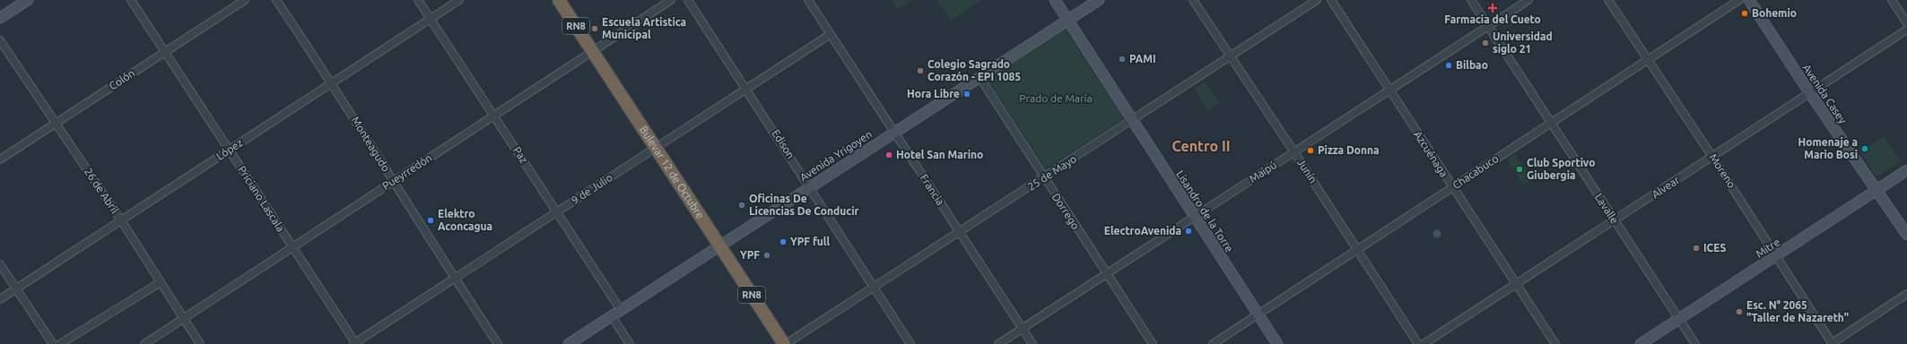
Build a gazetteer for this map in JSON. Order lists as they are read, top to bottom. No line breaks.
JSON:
{"streets":{"highway":["RN8","Bulevar 12 de Octubre"],"main road":["Avenida Casey","Avenida Yrigoyen","Lisandro de la Torre","Mitre"],"street":["Colón","Monteagudo","Edison","López","Azcuénaga","Paz","Junín","Moreno","Pueyrredón","Maipú","Chacabuco","25 de Mayo","Alvear","9 de Julio","Francia","26 de Abril","Priciano Lascala","Lavalle","Dorrego"]},"crossings":[["Colón","26 de Abril"],["Colón","Priciano Lascala"],["Avenida Casey","Alvear"],["Avenida Casey","Mitre"],["Monteagudo","López"],["Monteagudo","Pueyrredón"],["Monteagudo","9 de Julio"],["Edison","Avenida Yrigoyen"],["Edison","25 de Mayo"],["Edison","9 de Julio"],["López","Paz"],["López","26 de Abril"],["López","Priciano Lascala"],["Azcuénaga","Maipú"],["Azcuénaga","Chacabuco"],["Azcuénaga","Alvear"],["Paz","Avenida Yrigoyen"],["Paz","Pueyrredón"],["Paz","9 de Julio"],["Avenida Yrigoyen","Bulevar 12 de Octubre"],["Avenida Yrigoyen","Francia"],["Avenida Yrigoyen","Dorrego"],["Avenida Yrigoyen","Lisandro de la Torre"],["Junín","Maipú"],["Junín","Chacabuco"],["Junín","25 de Mayo"],["Moreno","Chacabuco"],["Moreno","Alvear"],["Moreno","Mitre"],["Pueyrredón","Bulevar 12 de Octubre"],["Pueyrredón","26 de Abril"],["Pueyrredón","Priciano Lascala"],["Bulevar 12 de Octubre","25 de Mayo"],["Bulevar 12 de Octubre","9 de Julio"],["Maipú","Francia"],["Maipú","Lavalle"],["Maipú","Dorrego"],["Maipú","Lisandro de la Torre"],["Chacabuco","Lavalle"],["Chacabuco","Lisandro de la Torre"],["25 de Mayo","Francia"],["25 de Mayo","Dorrego"],["25 de Mayo","Lisandro de la Torre"],["Alvear","Lavalle"],["9 de Julio","Francia"],["9 de Julio","Priciano Lascala"],["Lavalle","Mitre"]],"districts":["Centro II"],"parks":["Prado de María"],"places":{"health":["Farmacia del Cueto"],"other":["Bohemio","Escuela Artistica Municipal","Universidad siglo 21","PAMI","Bilbao","Colegio Sagrado Corazón - EPI 1085","Hora Libre","Homenaje a Mario Bosi","Pizza Donna","Hotel San Marino","Club Sportivo Giubergia","Oficinas De Licencias De Conducir","Elektro Aconcagua","ElectroAvenida","YPF full","ICES","YPF","Esc. N° 2065 \"Taller de Nazareth\""]}}
